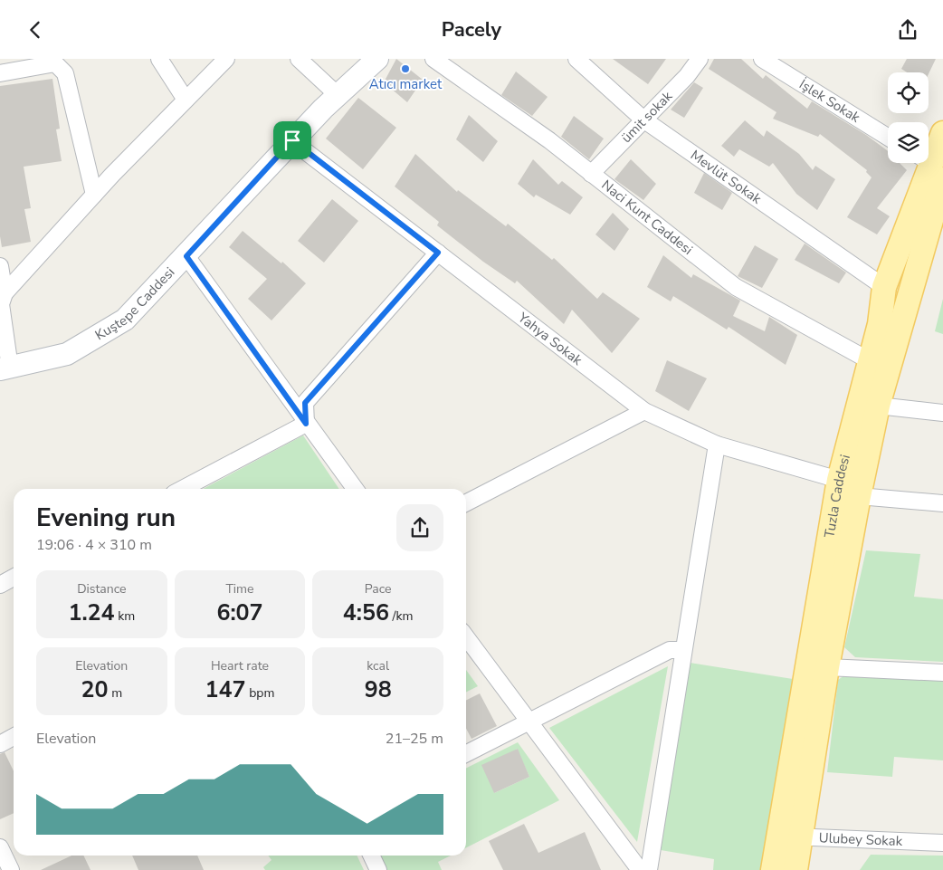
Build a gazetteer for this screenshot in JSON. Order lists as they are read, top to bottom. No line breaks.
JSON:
{"streets":{"main road":["Tuzla Caddesi"],"street":["İşlek Sokak","ümit sokak","Mevlüt Sokak","Naci Kunt Caddesi","Kuştepe Caddesi","Yahya Sokak","Ulubey Sokak"]},"crossings":[["ümit sokak","Mevlüt Sokak"],["ümit sokak","Naci Kunt Caddesi"],["Mevlüt Sokak","Tuzla Caddesi"],["Naci Kunt Caddesi","Tuzla Caddesi"],["Kuştepe Caddesi","Yahya Sokak"],["Yahya Sokak","Tuzla Caddesi"],["Tuzla Caddesi","Ulubey Sokak"]],"places":["Atıcı market"],"page":{"header":"Pacely","heading":["Evening run","19:06 · 4 × 310 m"],"stats":[["Distance","1.24 km"],["Time","6:07"],["Pace","4:56 /km"],["Elevation","20 m"],["Heart rate","147 bpm"],["kcal","98"]],"chart":["Elevation","21–25 m"]}}
